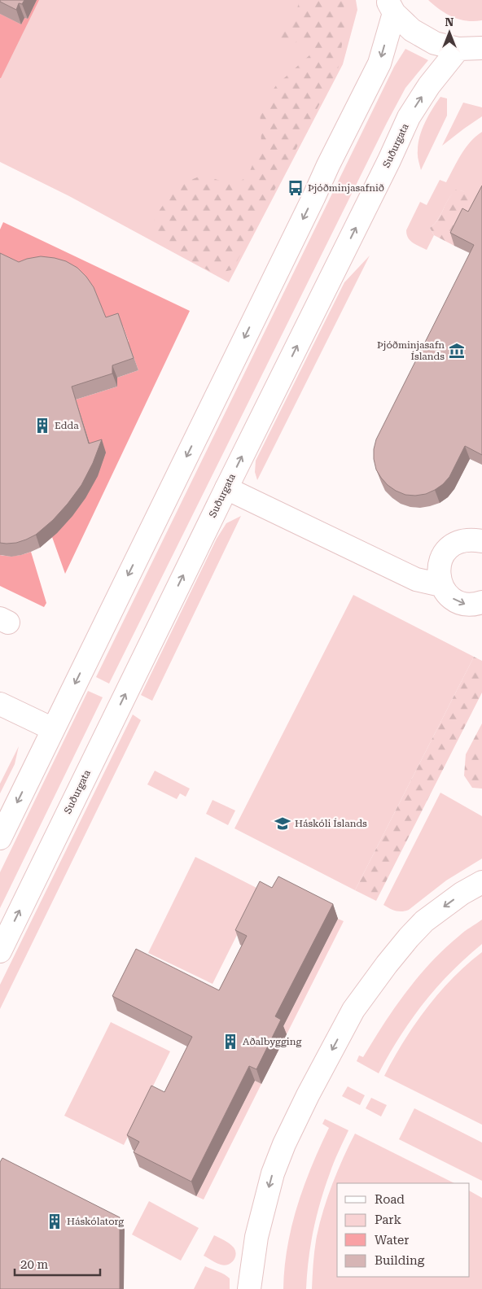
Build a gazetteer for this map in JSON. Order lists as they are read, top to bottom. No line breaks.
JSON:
{"streets":{"main road":["Suðurgata"]},"places":{"bus stop":["Þjóðminjasafnið"],"museum":["Þjóðminjasafn Íslands"],"building":["Edda","Aðalbygging","Háskólatorg"],"school or university":["Háskóli Íslands"]},"legend":["Road","Park","Water","Building"],"scale_bar":"20 m","north":"top"}
